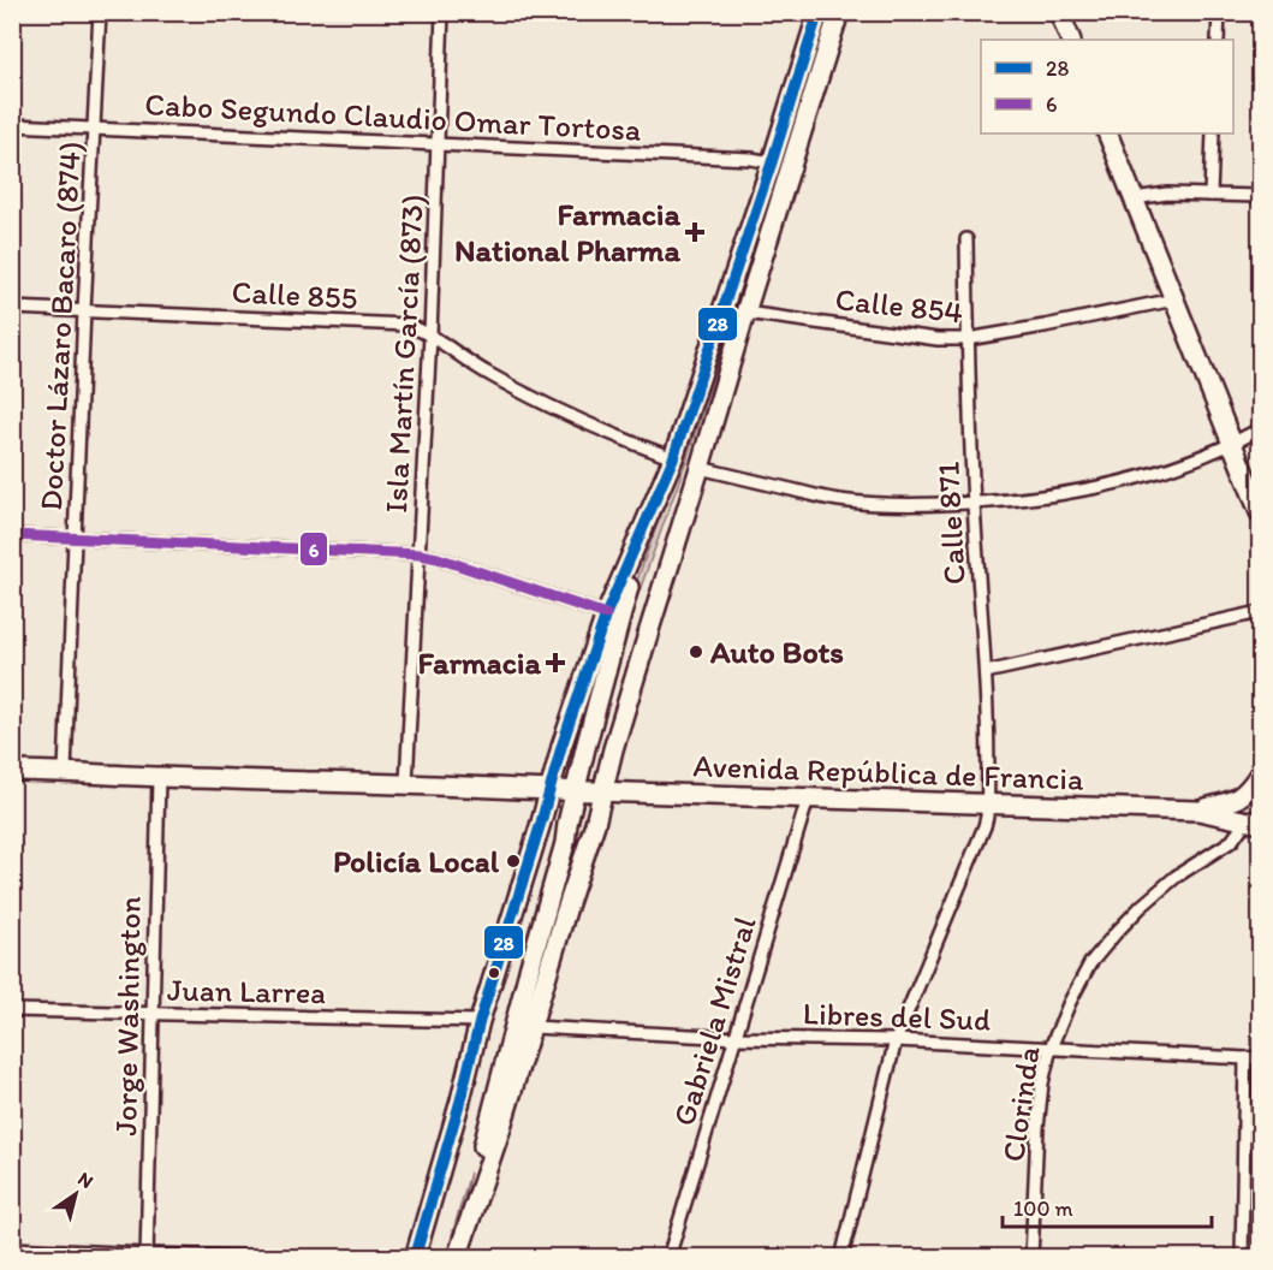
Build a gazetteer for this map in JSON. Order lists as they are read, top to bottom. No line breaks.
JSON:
{"streets":{"main road":["Avenida República de Francia"],"street":["Cabo Segundo Claudio Omar Tortosa","Calle 855","Calle 854","Doctor Lázaro Bacaro (874)","Isla Martín García (873)","Calle 871","Juan Larrea","Jorge Washington","Libres del Sud","Gabriela Mistral","Clorinda"]},"crossings":[["Cabo Segundo Claudio Omar Tortosa","Doctor Lázaro Bacaro (874)"],["Cabo Segundo Claudio Omar Tortosa","Isla Martín García (873)"],["Calle 855","Doctor Lázaro Bacaro (874)"],["Calle 855","Isla Martín García (873)"],["Calle 854","Calle 871"],["Doctor Lázaro Bacaro (874)","Avenida República de Francia"],["Isla Martín García (873)","Avenida República de Francia"],["Calle 871","Avenida República de Francia"],["Calle 871","Libres del Sud"],["Avenida República de Francia","Jorge Washington"],["Avenida República de Francia","Gabriela Mistral"],["Avenida República de Francia","Clorinda"],["Juan Larrea","Jorge Washington"],["Libres del Sud","Gabriela Mistral"],["Libres del Sud","Clorinda"]],"places":{"health":["Farmacia National Pharma","Farmacia"],"other":["Auto Bots","Policía Local"]},"lines":["transit line 28","transit line 6"],"legend":["28","6"],"scale_bar":"100 m","north":"top right"}
